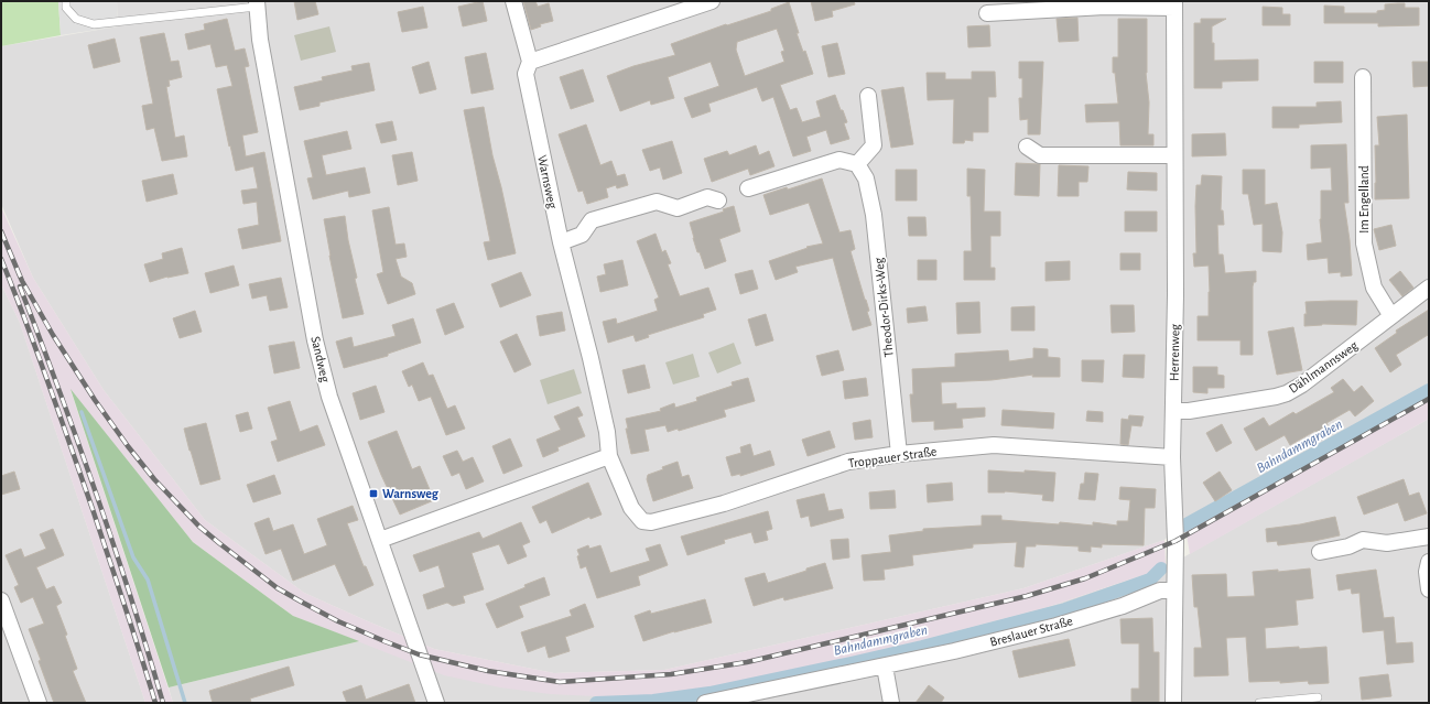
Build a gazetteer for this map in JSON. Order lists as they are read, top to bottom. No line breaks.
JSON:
{"streets":{"street":["Warnsweg","Im Engelland","Theodor-Dirks-Weg","Herrenweg","Sandweg","Dählmannsweg","Troppauer Straße","Breslauer Straße"]},"crossings":[["Warnsweg","Troppauer Straße"],["Im Engelland","Dählmannsweg"],["Theodor-Dirks-Weg","Troppauer Straße"],["Herrenweg","Dählmannsweg"],["Herrenweg","Troppauer Straße"],["Herrenweg","Breslauer Straße"]],"water":["Bahndammgraben"],"places":{"transit":["Warnsweg"]}}
